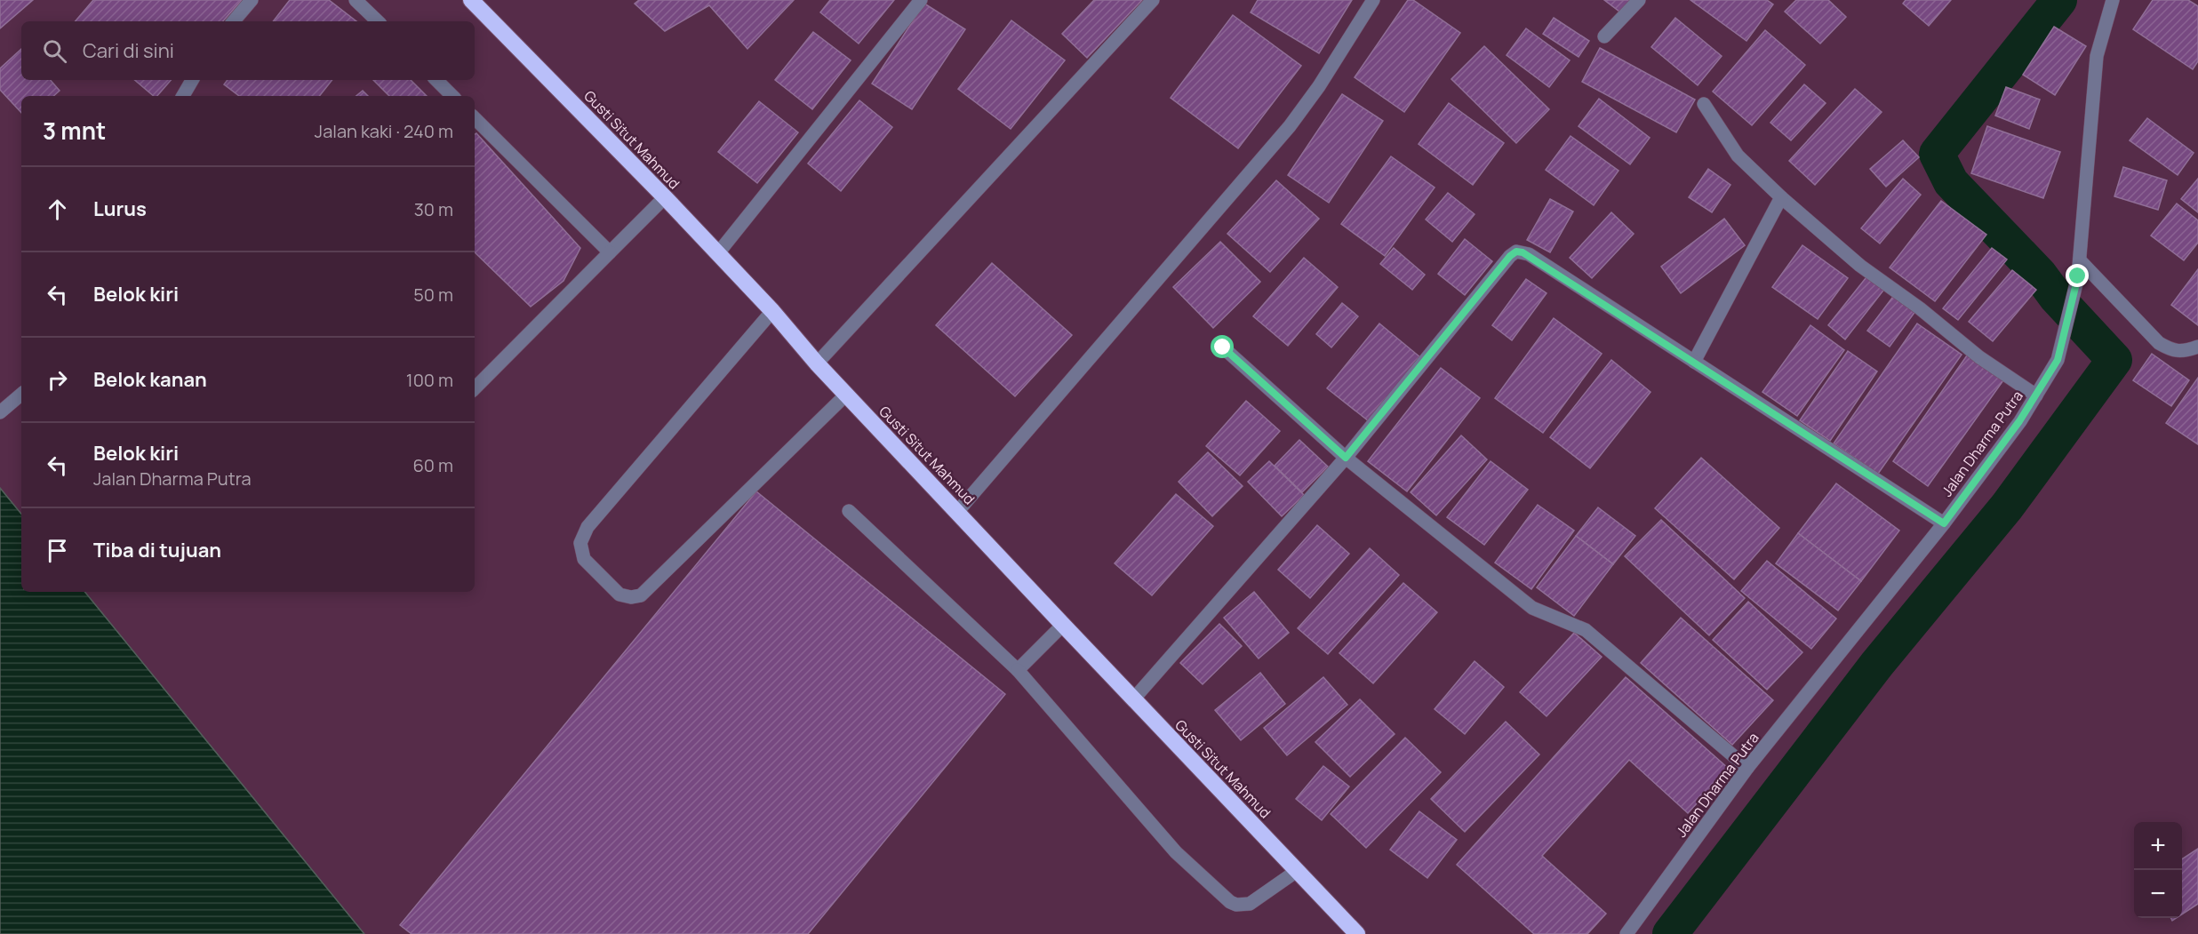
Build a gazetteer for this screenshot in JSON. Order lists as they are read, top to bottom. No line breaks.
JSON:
{"streets":{"highway":["Gusti Situt Mahmud"],"street":["Jalan Dharma Putra"]},"page":{"search":"Cari di sini","heading":["3 mnt","Jalan kaki · 240 m"],"list":[["Lurus","30 m"],["Belok kiri","50 m"],["Belok kanan","100 m"],["Belok kiri","Jalan Dharma Putra","60 m"],"Tiba di tujuan"],"map_buttons":["+","−"]}}
